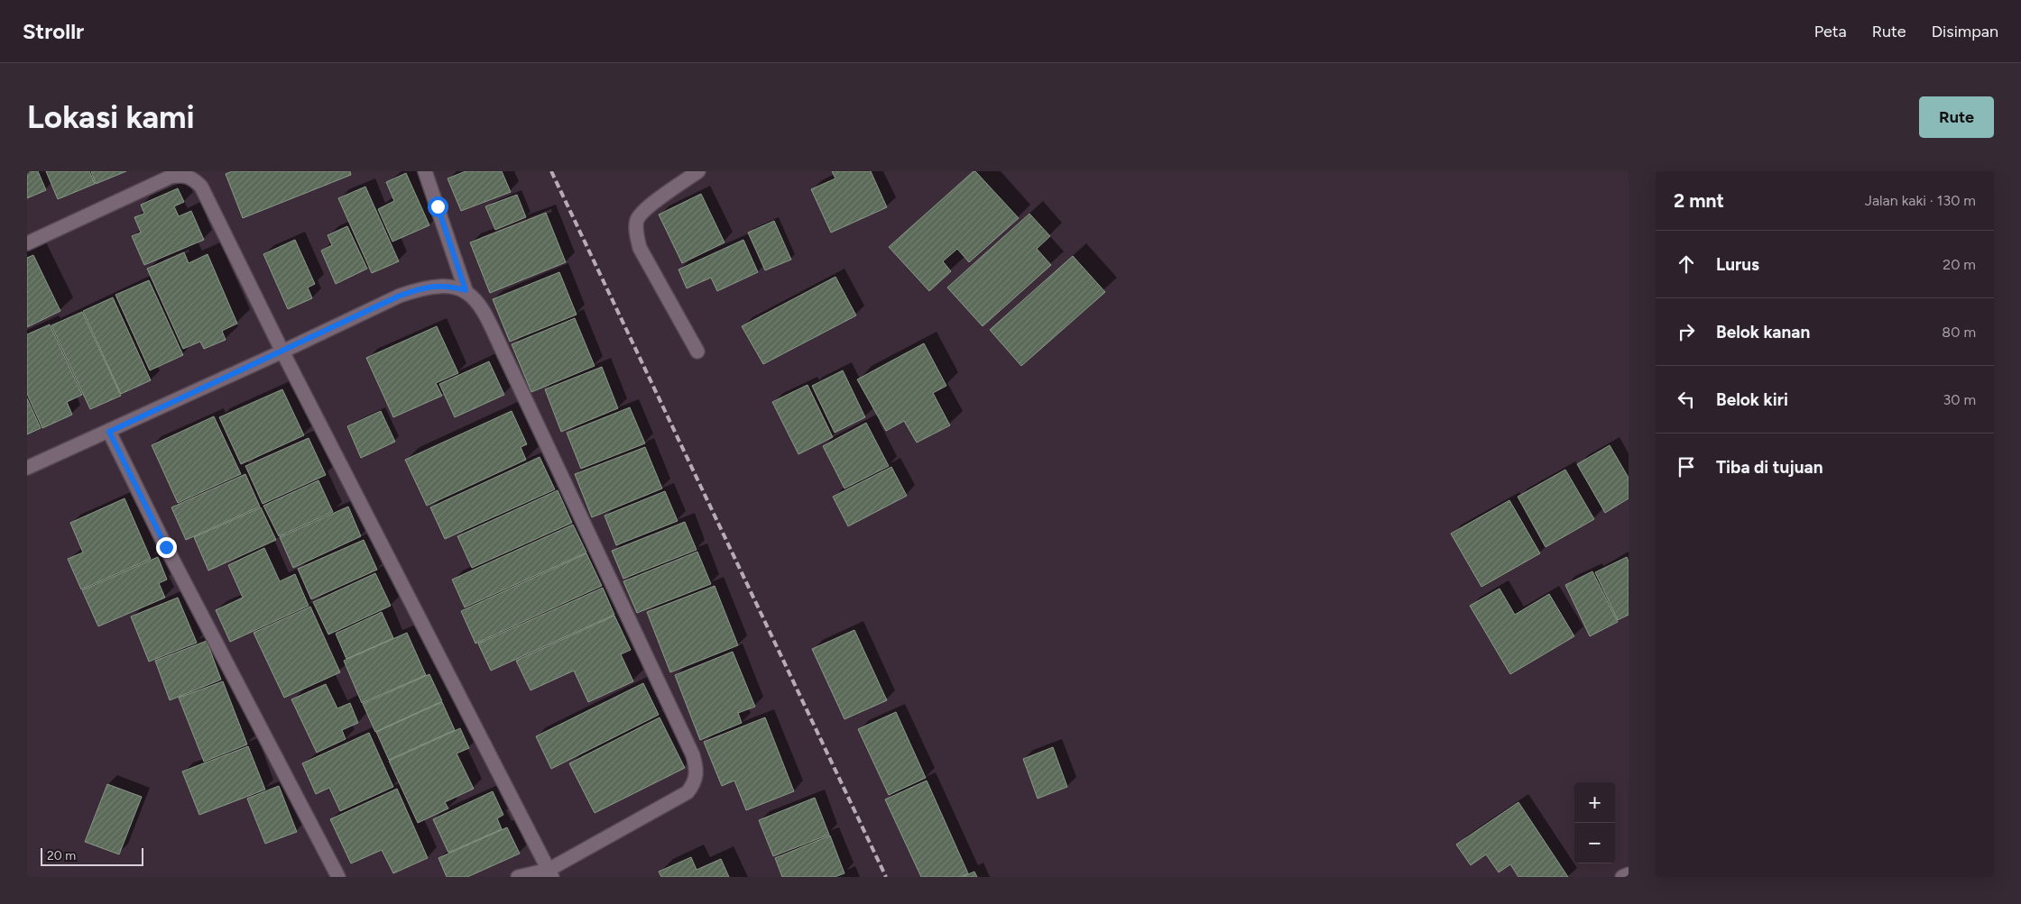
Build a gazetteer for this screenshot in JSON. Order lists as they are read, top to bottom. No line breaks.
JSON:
{"scale_bar":"20 m","page":{"header":"Strollr","nav":["Peta","Rute","Disimpan"],"buttons":"Rute","title":"Lokasi kami","heading":["2 mnt","Jalan kaki · 130 m"],"list":[["Lurus","20 m"],["Belok kanan","80 m"],["Belok kiri","30 m"],"Tiba di tujuan"],"map_buttons":["+","−"],"scale":"20 m"}}
